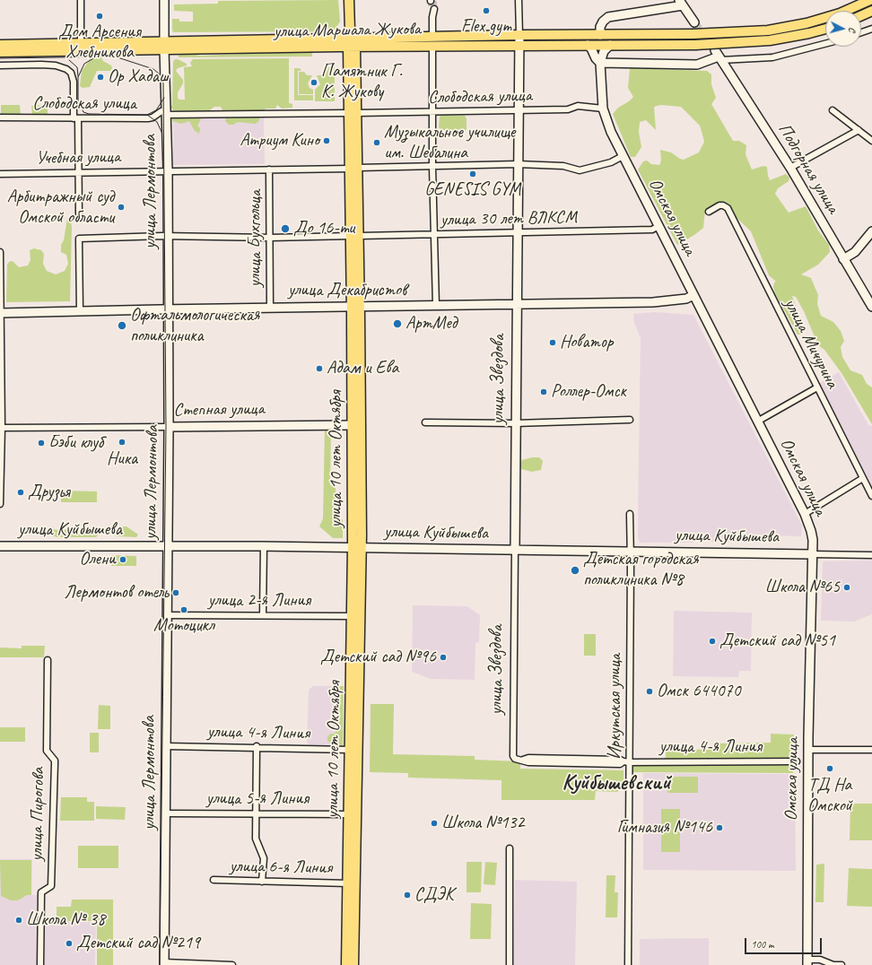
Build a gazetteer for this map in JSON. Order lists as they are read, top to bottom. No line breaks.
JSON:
{"streets":{"main road":["улица Маршала Жукова","Подгорная улица","улица Лермонтова","Омская улица","улица Декабристов","улица Звездова","Степная улица","улица 10 лет Октября","улица Куйбышева"],"street":["Слободская улица","Учебная улица","улица 30 лет ВЛКСМ","улица Бухгольца","улица Мичурина","улица 2-я Линия","Иркутская улица","улица 4-я Линия","улица 5-я Линия","улица Пирогова","улица 6-я Линия"]},"crossings":[["улица Маршала Жукова","улица Лермонтова"],["улица Маршала Жукова","Омская улица"],["улица Маршала Жукова","улица Звездова"],["улица Маршала Жукова","улица 10 лет Октября"],["Слободская улица","улица Лермонтова"],["Слободская улица","Омская улица"],["Слободская улица","улица Звездова"],["Слободская улица","улица 10 лет Октября"],["Учебная улица","улица Лермонтова"],["Учебная улица","Омская улица"],["Учебная улица","улица Бухгольца"],["Учебная улица","улица Звездова"],["Учебная улица","улица 10 лет Октября"],["улица Лермонтова","улица 30 лет ВЛКСМ"],["улица Лермонтова","улица Декабристов"],["улица Лермонтова","Степная улица"],["улица Лермонтова","улица Куйбышева"],["улица Лермонтова","улица 2-я Линия"],["улица Лермонтова","улица 4-я Линия"],["улица Лермонтова","улица 5-я Линия"],["Омская улица","улица 30 лет ВЛКСМ"],["Омская улица","улица Декабристов"],["Омская улица","улица Куйбышева"],["улица 30 лет ВЛКСМ","улица Бухгольца"],["улица 30 лет ВЛКСМ","улица Декабристов"],["улица 30 лет ВЛКСМ","улица Звездова"],["улица 30 лет ВЛКСМ","улица 10 лет Октября"],["улица Бухгольца","улица Декабристов"],["улица Декабристов","улица Звездова"],["улица Декабристов","улица 10 лет Октября"],["улица Звездова","улица Куйбышева"],["улица Звездова","улица 4-я Линия"],["Степная улица","улица 10 лет Октября"],["улица 10 лет Октября","улица Куйбышева"],["улица 10 лет Октября","улица 2-я Линия"],["улица 10 лет Октября","улица 4-я Линия"],["улица 10 лет Октября","улица 5-я Линия"],["улица 10 лет Октября","улица 6-я Линия"],["улица Куйбышева","Иркутская улица"],["Иркутская улица","улица 4-я Линия"]],"districts":["Куйбышевский"],"places":["Flex gym","Дом Арсения Хлебникова","Ор Хадаш","Памятник Г. К. Жукову","Атриум Кино","Музыкальное училище им. Шебалина","GENESIS GYM","Арбитражный суд Омской области","До 16-ти","АртМед","Офтальмологическая поликлиника","Новатор","Адам и Ева","Роллер-Омск","Ника","Бэби клуб","Друзья","Олени","Детская городская поликлиника №8","Школа №65","Лермонтов отель","Мотоцикл","Детский сад №51","Детский сад №96","Омск 644070","ТД На Омской","Школа №132","Гимназия №146","СДЭК","Школа № 38","Детский сад №219"],"scale_bar":"100 m","north":"right"}
